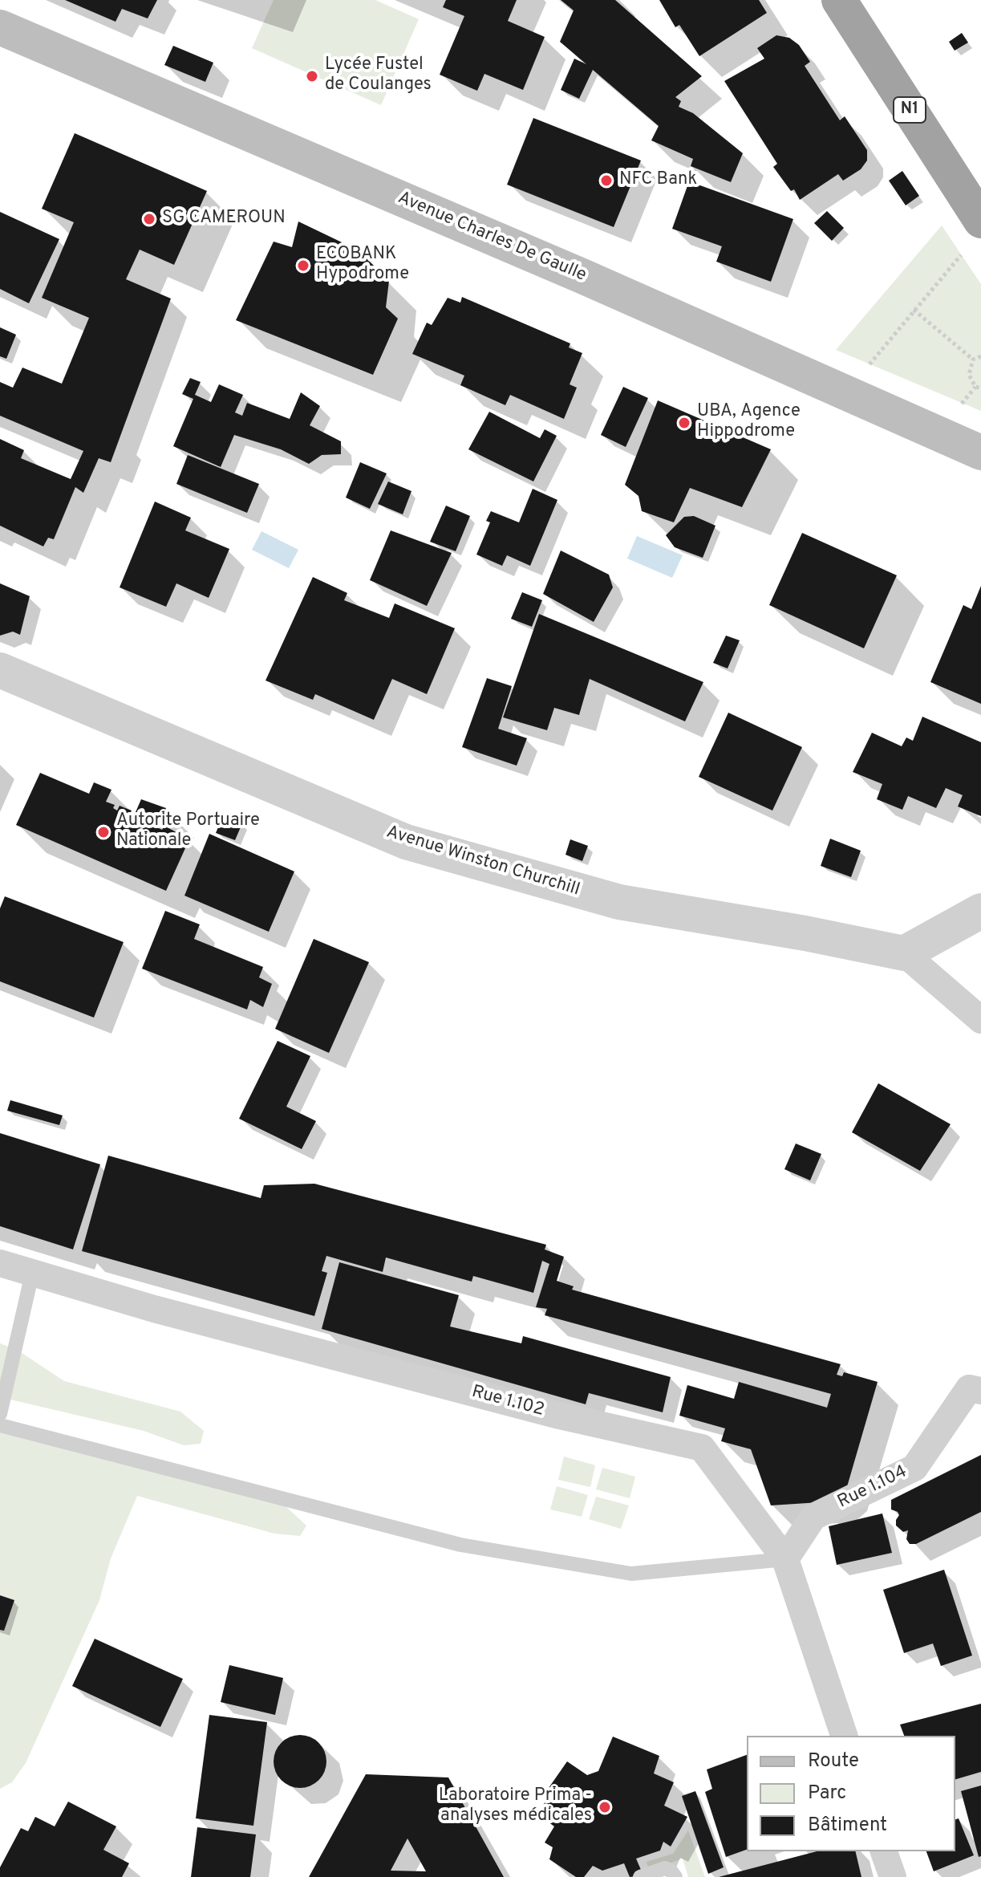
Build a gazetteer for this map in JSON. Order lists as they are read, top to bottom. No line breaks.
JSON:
{"streets":{"highway":["N1"],"main road":["Avenue Charles De Gaulle"],"street":["Avenue Winston Churchill","Rue 1.102","Rue 1.104"]},"crossings":[["Rue 1.102","Rue 1.104"]],"places":["Lycée Fustel de Coulanges","NFC Bank","SG CAMEROUN","ECOBANK Hypodrome","UBA, Agence Hippodrome","Autorite Portuaire Nationale","Laboratoire Prima - analyses médicales"],"legend":["Route","Parc","Bâtiment"]}
